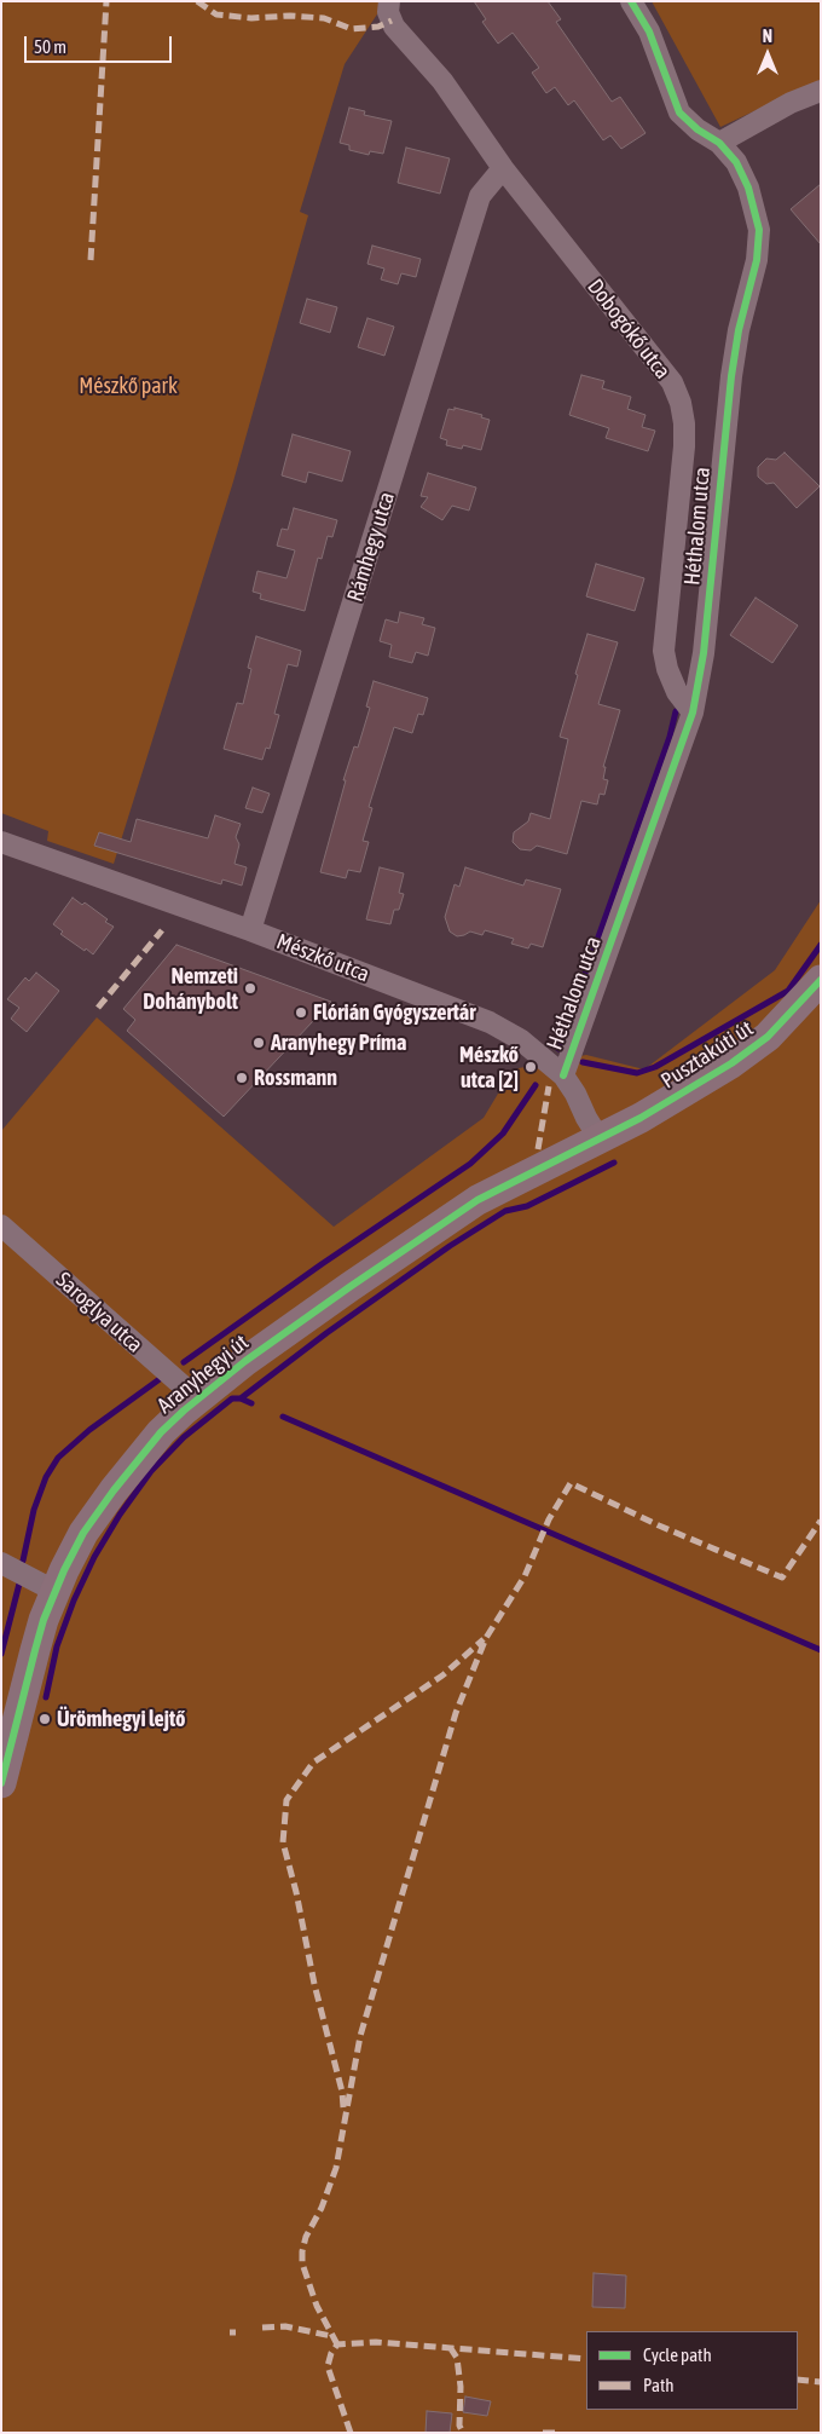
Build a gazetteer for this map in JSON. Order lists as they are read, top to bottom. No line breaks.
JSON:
{"streets":{"street":["Dobogókő utca","Héthalom utca","Rámhegy utca","Mészkő utca","Pusztakúti út","Saroglya utca","Aranyhegyi út"]},"crossings":[["Dobogókő utca","Héthalom utca"],["Dobogókő utca","Rámhegy utca"],["Héthalom utca","Mészkő utca"],["Rámhegy utca","Mészkő utca"],["Mészkő utca","Pusztakúti út"],["Mészkő utca","Aranyhegyi út"],["Pusztakúti út","Aranyhegyi út"],["Saroglya utca","Aranyhegyi út"]],"parks":["Mészkő park"],"places":["Nemzeti Dohánybolt","Flórián Gyógyszertár","Aranyhegy Príma","Mészkő utca [2]","Rossmann","Ürömhegyi lejtő"],"legend":["Cycle path","Path"],"scale_bar":"50 m","north":"top"}
